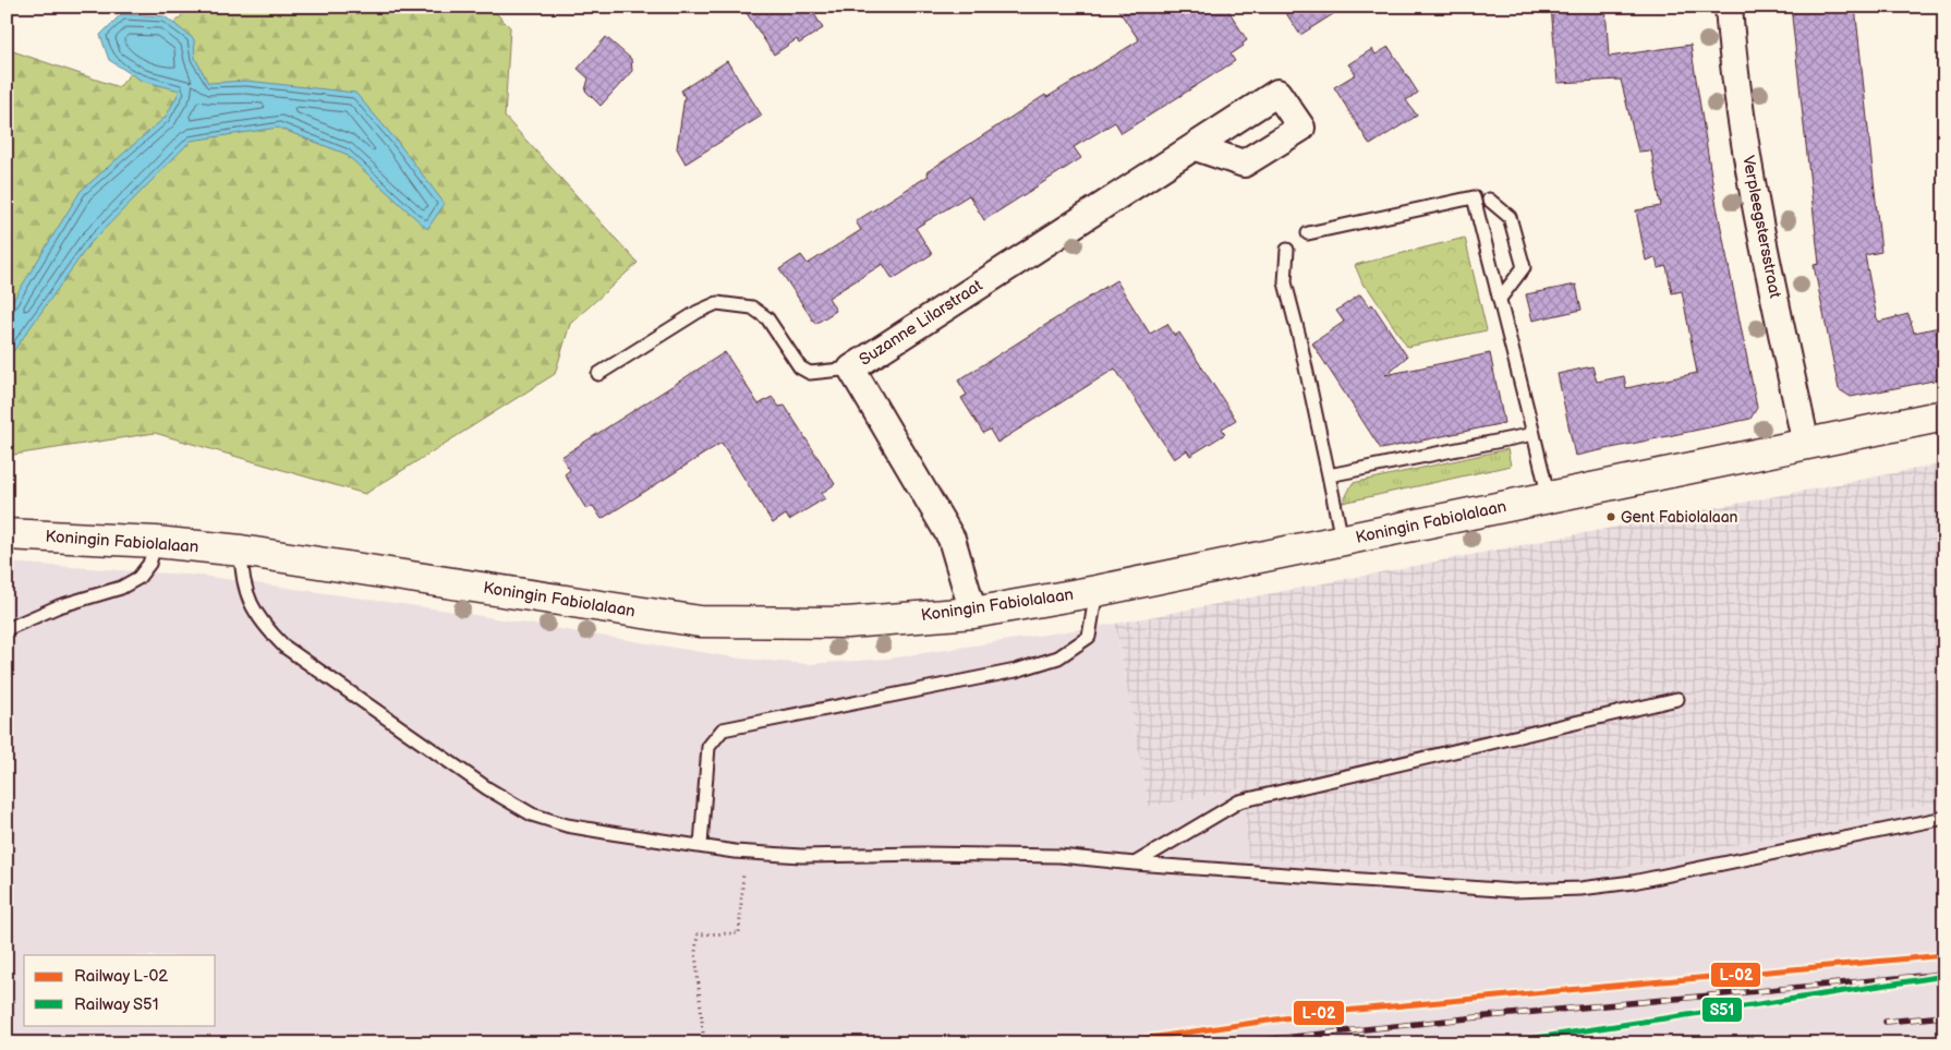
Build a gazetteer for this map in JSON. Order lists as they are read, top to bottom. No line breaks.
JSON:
{"streets":{"street":["Verpleegstersstraat","Suzanne Lilarstraat","Koningin Fabiolalaan"]},"crossings":[["Verpleegstersstraat","Koningin Fabiolalaan"],["Suzanne Lilarstraat","Koningin Fabiolalaan"]],"places":["Gent Fabiolalaan"],"lines":["rail line L-02","rail line S51"],"legend":["Railway L-02","Railway S51"]}
